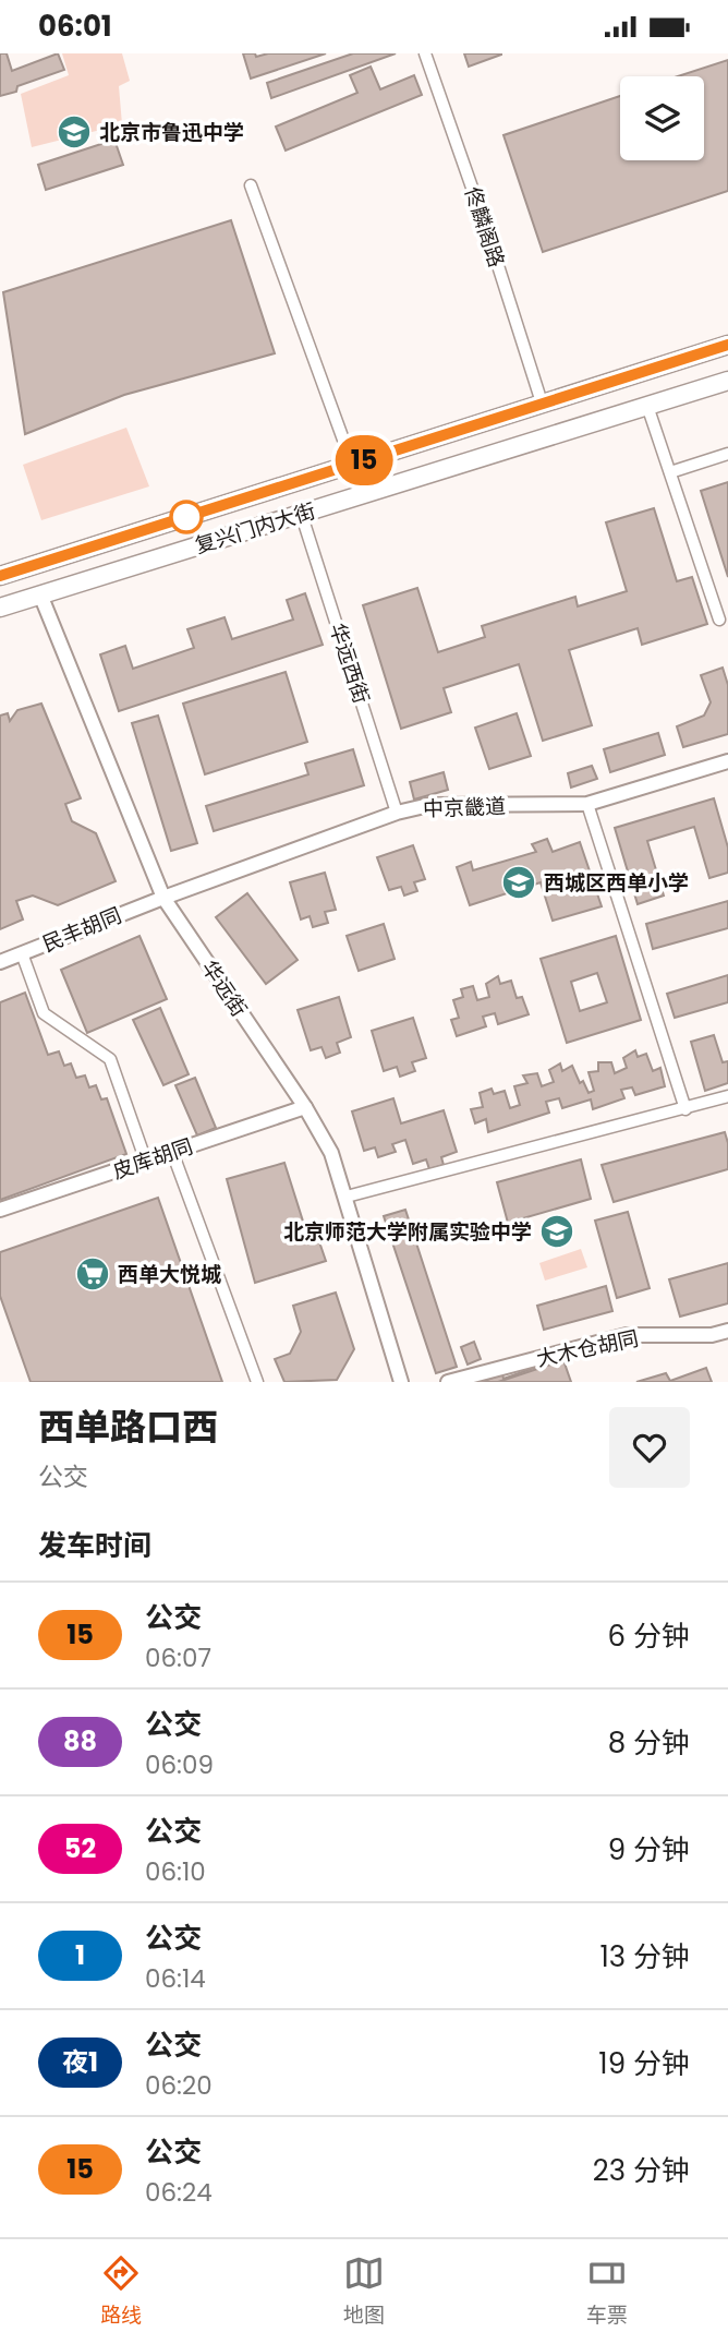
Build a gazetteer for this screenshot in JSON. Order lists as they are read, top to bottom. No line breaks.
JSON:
{"streets":{"highway":["复兴门内大街"],"street":["佟麟阁路","华远西街","中京畿道","民丰胡同","华远街","皮库胡同","大木仓胡同"]},"crossings":[["佟麟阁路","复兴门内大街"],["复兴门内大街","华远西街"],["复兴门内大街","华远街"],["华远西街","中京畿道"],["中京畿道","民丰胡同"],["中京畿道","华远街"],["民丰胡同","华远街"],["华远街","皮库胡同"]],"places":{"school or university":["北京市鲁迅中学","西城区西单小学","北京师范大学附属实验中学"],"supermarket":["西单大悦城"]},"lines":["bus line 15"],"page":{"status":"06:01","on_map":"15","heading":[["西单路口西","公交"],"发车时间"],"list":[{"mark":"15","name":"公交","note":"06:07","value":"6 分钟"},{"mark":"88","name":"公交","note":"06:09","value":"8 分钟"},{"mark":"52","name":"公交","note":"06:10","value":"9 分钟"},{"mark":"1","name":"公交","note":"06:14","value":"13 分钟"},{"mark":"夜1","name":"公交","note":"06:20","value":"19 分钟"},{"mark":"15","name":"公交","note":"06:24","value":"23 分钟"}],"tabs":["路线","地图","车票"]}}
